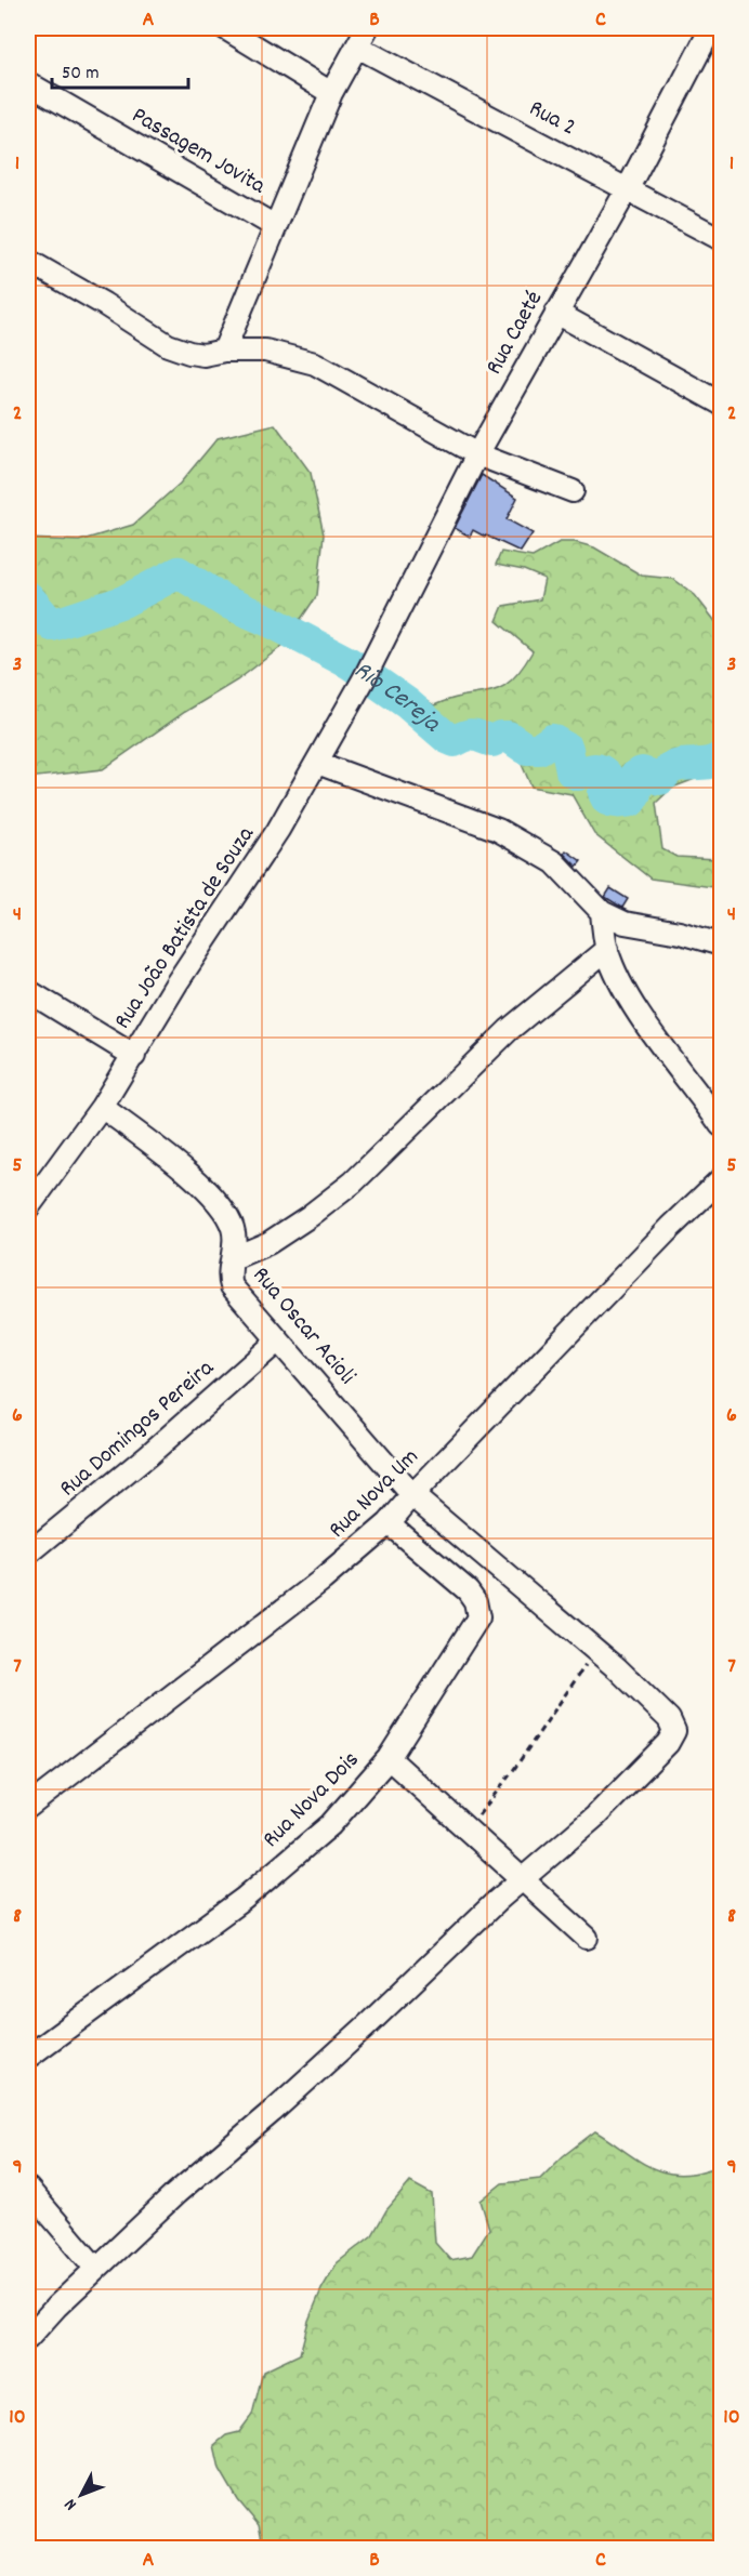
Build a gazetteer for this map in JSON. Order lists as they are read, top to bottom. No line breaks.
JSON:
{"streets":{"street":["Rua 2","Passagem Jovita","Rua Caeté","Rua João Batista de Souza","Rua Oscar Acioli","Rua Domingos Pereira","Rua Nova Um","Rua Nova Dois"]},"crossings":[["Rua 2","Passagem Jovita"],["Rua 2","Rua Caeté"],["Rua Caeté","Rua João Batista de Souza"],["Rua João Batista de Souza","Rua Oscar Acioli"],["Rua Oscar Acioli","Rua Domingos Pereira"],["Rua Oscar Acioli","Rua Nova Um"],["Rua Nova Um","Rua Nova Dois"]],"water":["Rio Cereja"],"scale_bar":"50 m","north":"bottom left","grid":{"columns":["A","B","C"],"rows":["1","2","3","4","5","6","7","8","9","10"]}}
